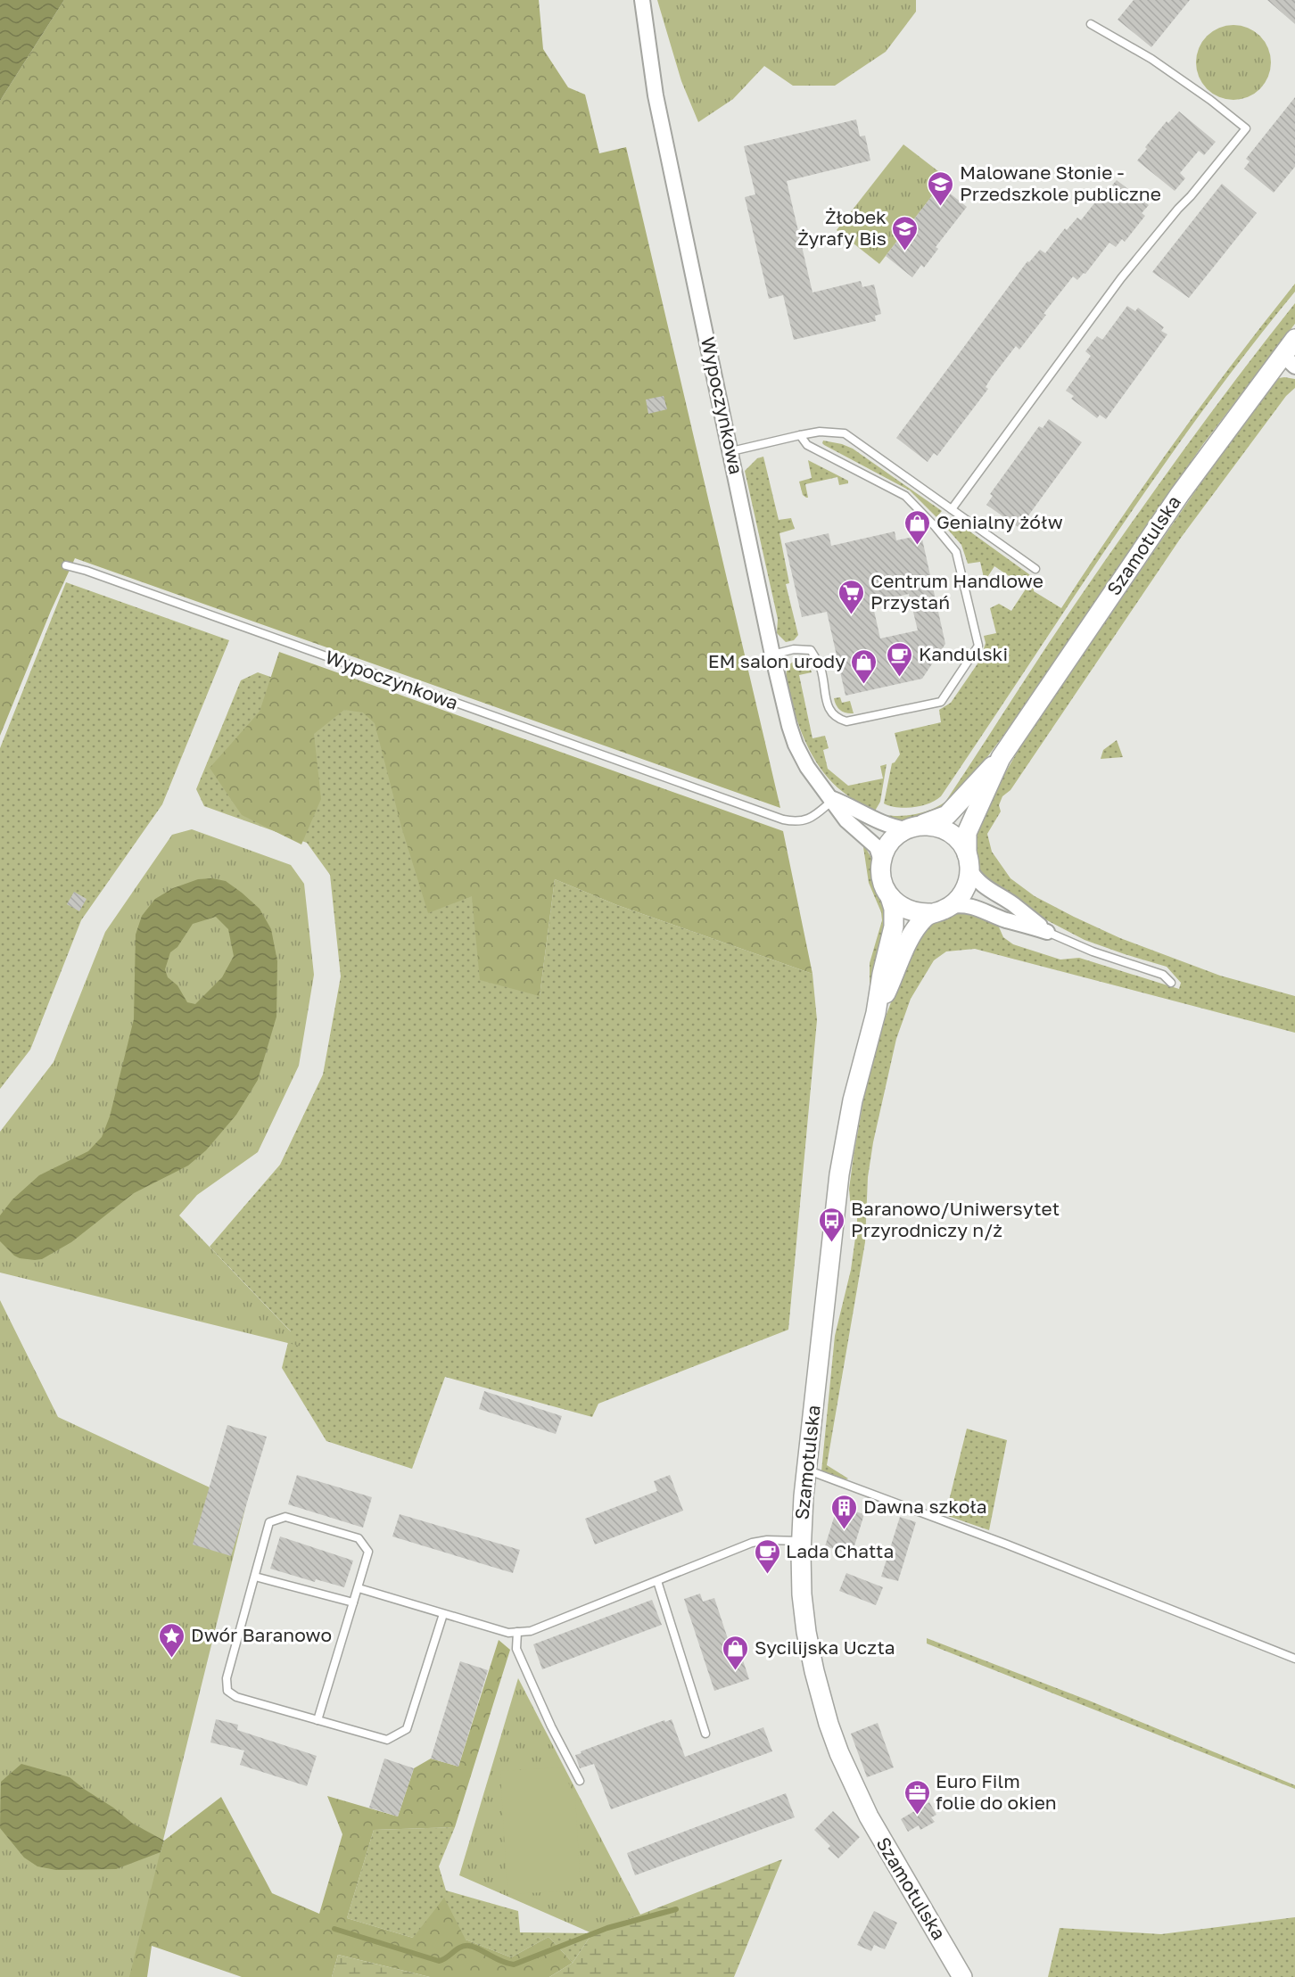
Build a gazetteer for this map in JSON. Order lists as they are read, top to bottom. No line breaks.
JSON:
{"streets":{"street":["Wypoczynkowa","Szamotulska"]},"crossings":[["Wypoczynkowa","Szamotulska"]],"places":{"school or university":["Malowane Słonie - Przedszkole publiczne","Żłobek Żyrafy Bis"],"shop":["Genialny żółw","EM salon urody","Sycilijska Uczta"],"supermarket":["Centrum Handlowe Przystań"],"cafe":["Kandulski","Lada Chatta"],"bus stop":["Baranowo/Uniwersytet Przyrodniczy n/ż"],"building":["Dawna szkoła"],"place":["Dwór Baranowo"],"office":["Euro Film folie do okien"]}}
